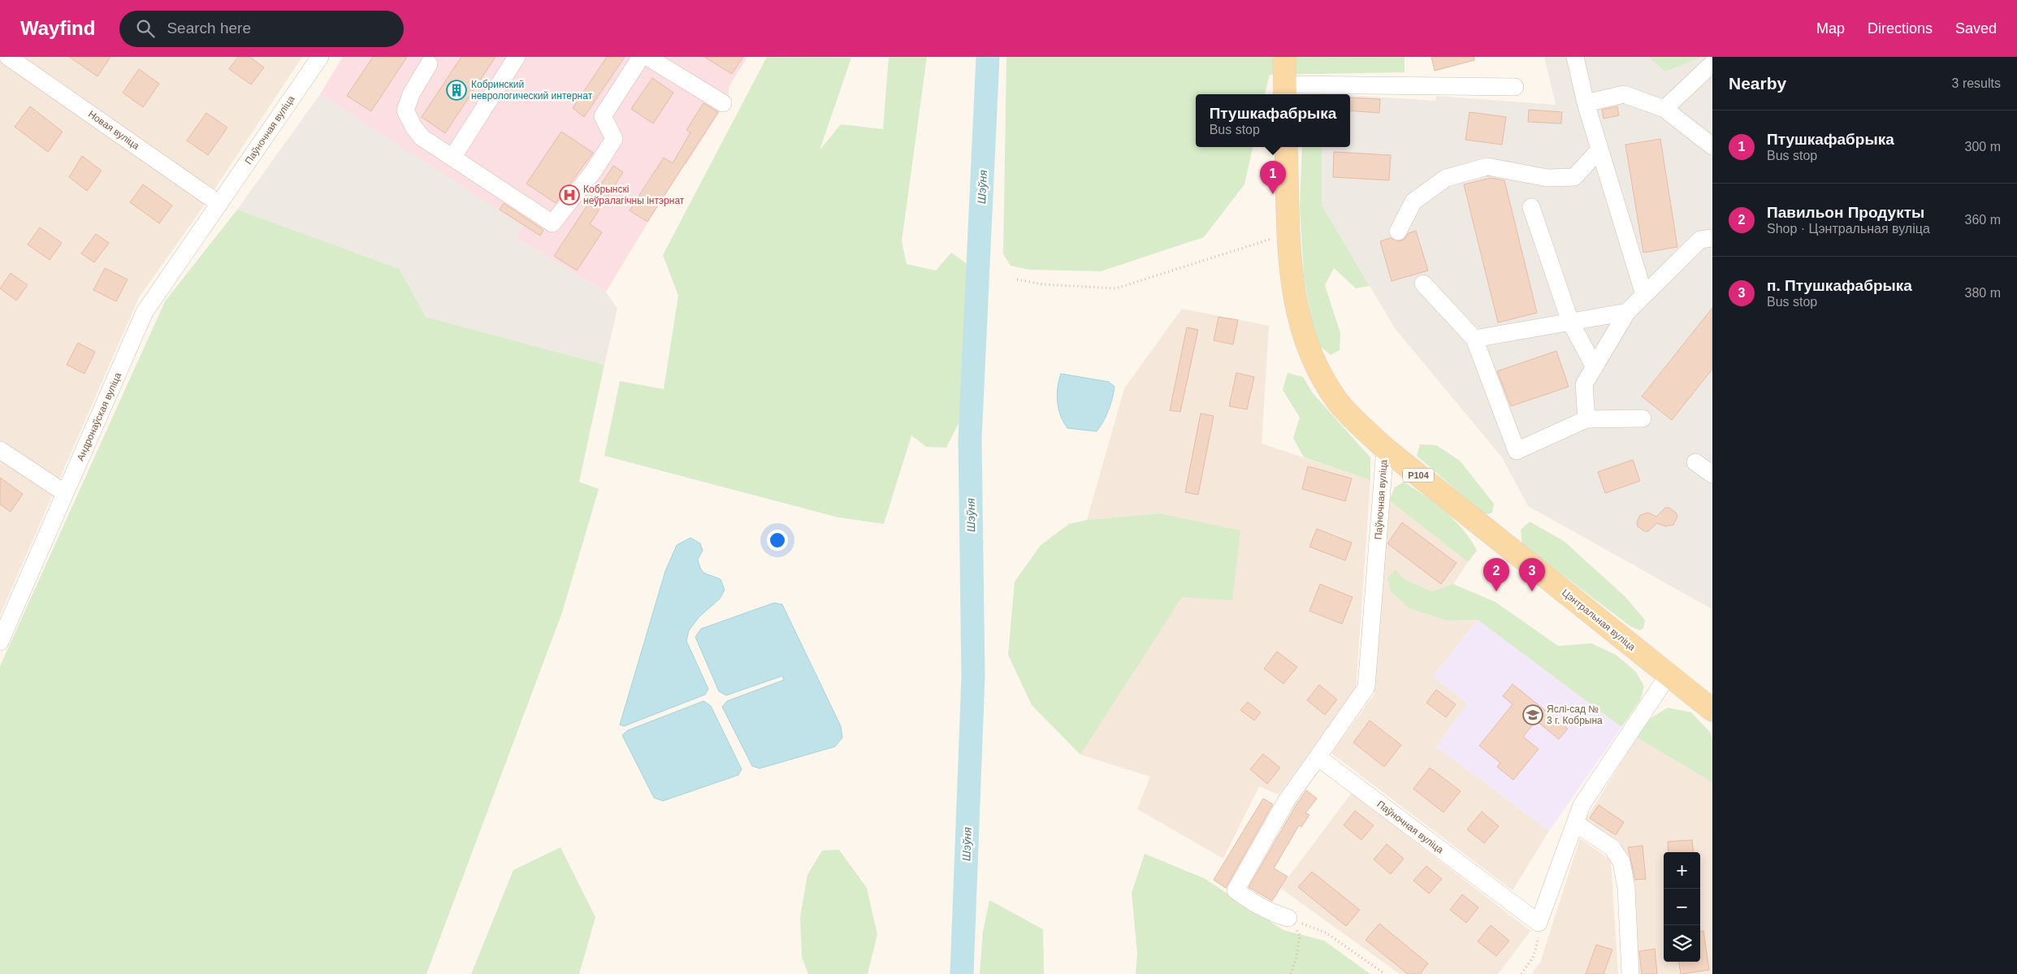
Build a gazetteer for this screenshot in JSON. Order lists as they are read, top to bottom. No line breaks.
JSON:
{"streets":{"main road":["Р104","Цэнтральная вуліца"],"street":["Новая вуліца","Паўночная вуліца","Андронаўская вуліца"]},"crossings":[["Новая вуліца","Паўночная вуліца"],["Новая вуліца","Андронаўская вуліца"],["Паўночная вуліца","Андронаўская вуліца"],["Паўночная вуліца","Цэнтральная вуліца"]],"water":["Шэўня"],"places":{"building":["Кобринский неврологический интернат"],"hospital":["Кобрынскі неўралагічны інтэрнат"],"school or university":["Яслі-сад № 3 г. Кобрына"]},"page":{"header":"Wayfind","search":"Search here","nav":["Map","Directions","Saved"],"heading":["Nearby","3 results"],"popup":["Птушкафабрыка","Bus stop"],"list":[{"mark":"1","name":"Птушкафабрыка","note":"Bus stop","value":"300 m"},{"mark":"2","name":"Павильон Продукты","note":"Shop · Цэнтральная вуліца","value":"360 m"},{"mark":"3","name":"п. Птушкафабрыка","note":"Bus stop","value":"380 m"}],"pins":["1","2","3"],"map_buttons":["+","−"]}}
